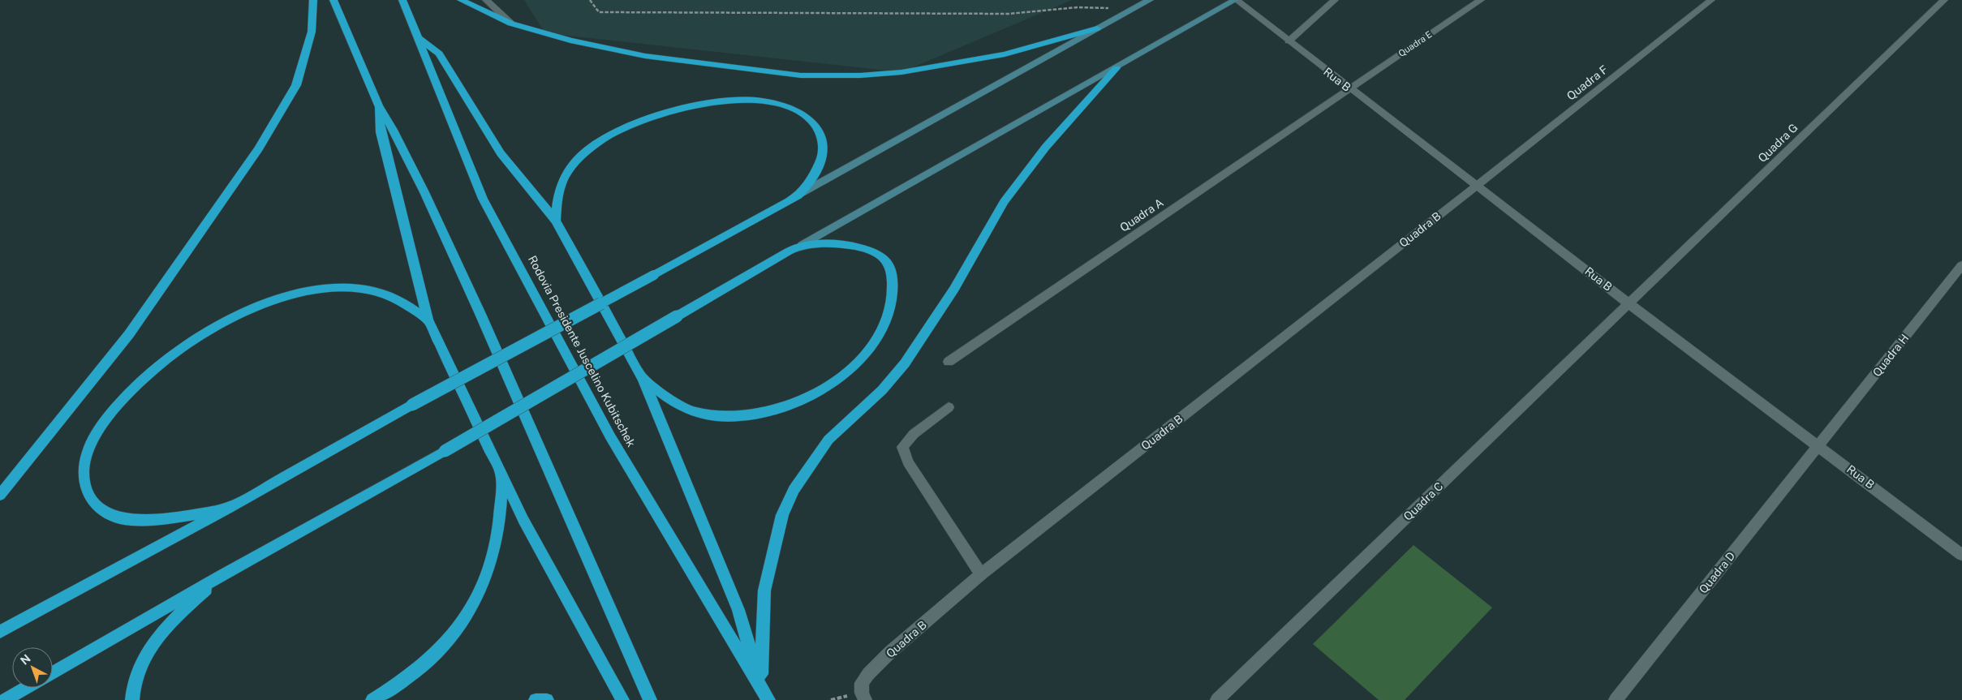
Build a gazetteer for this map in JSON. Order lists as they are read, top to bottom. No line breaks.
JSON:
{"streets":{"highway":["Rodovia Presidente Juscelino Kubitschek"],"street":["Quadra E","Rua B","Quadra F","Quadra G","Quadra A","Quadra B","Quadra H","Quadra C","Quadra D"]},"crossings":[["Quadra E","Rua B"],["Quadra E","Quadra A"],["Rua B","Quadra F"],["Rua B","Quadra G"],["Rua B","Quadra A"],["Rua B","Quadra B"],["Rua B","Quadra H"],["Rua B","Quadra C"],["Rua B","Quadra D"],["Quadra F","Quadra B"],["Quadra G","Quadra C"],["Quadra H","Quadra D"]],"north":"top left"}
